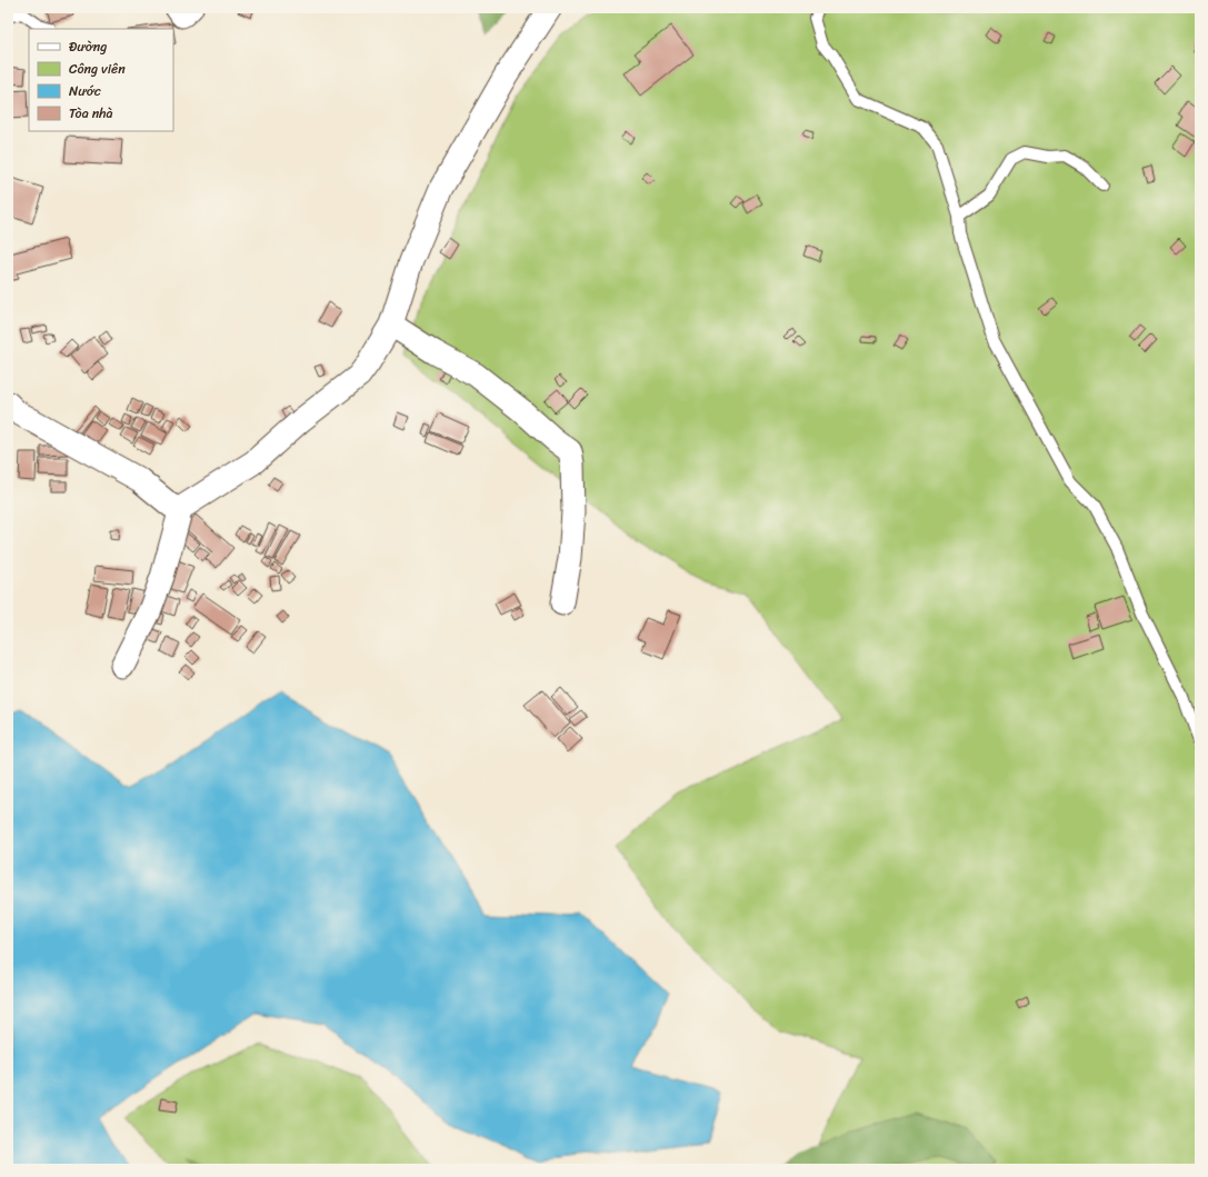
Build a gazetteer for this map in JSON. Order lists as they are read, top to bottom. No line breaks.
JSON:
{"legend":["Đường","Công viên","Nước","Tòa nhà"]}
